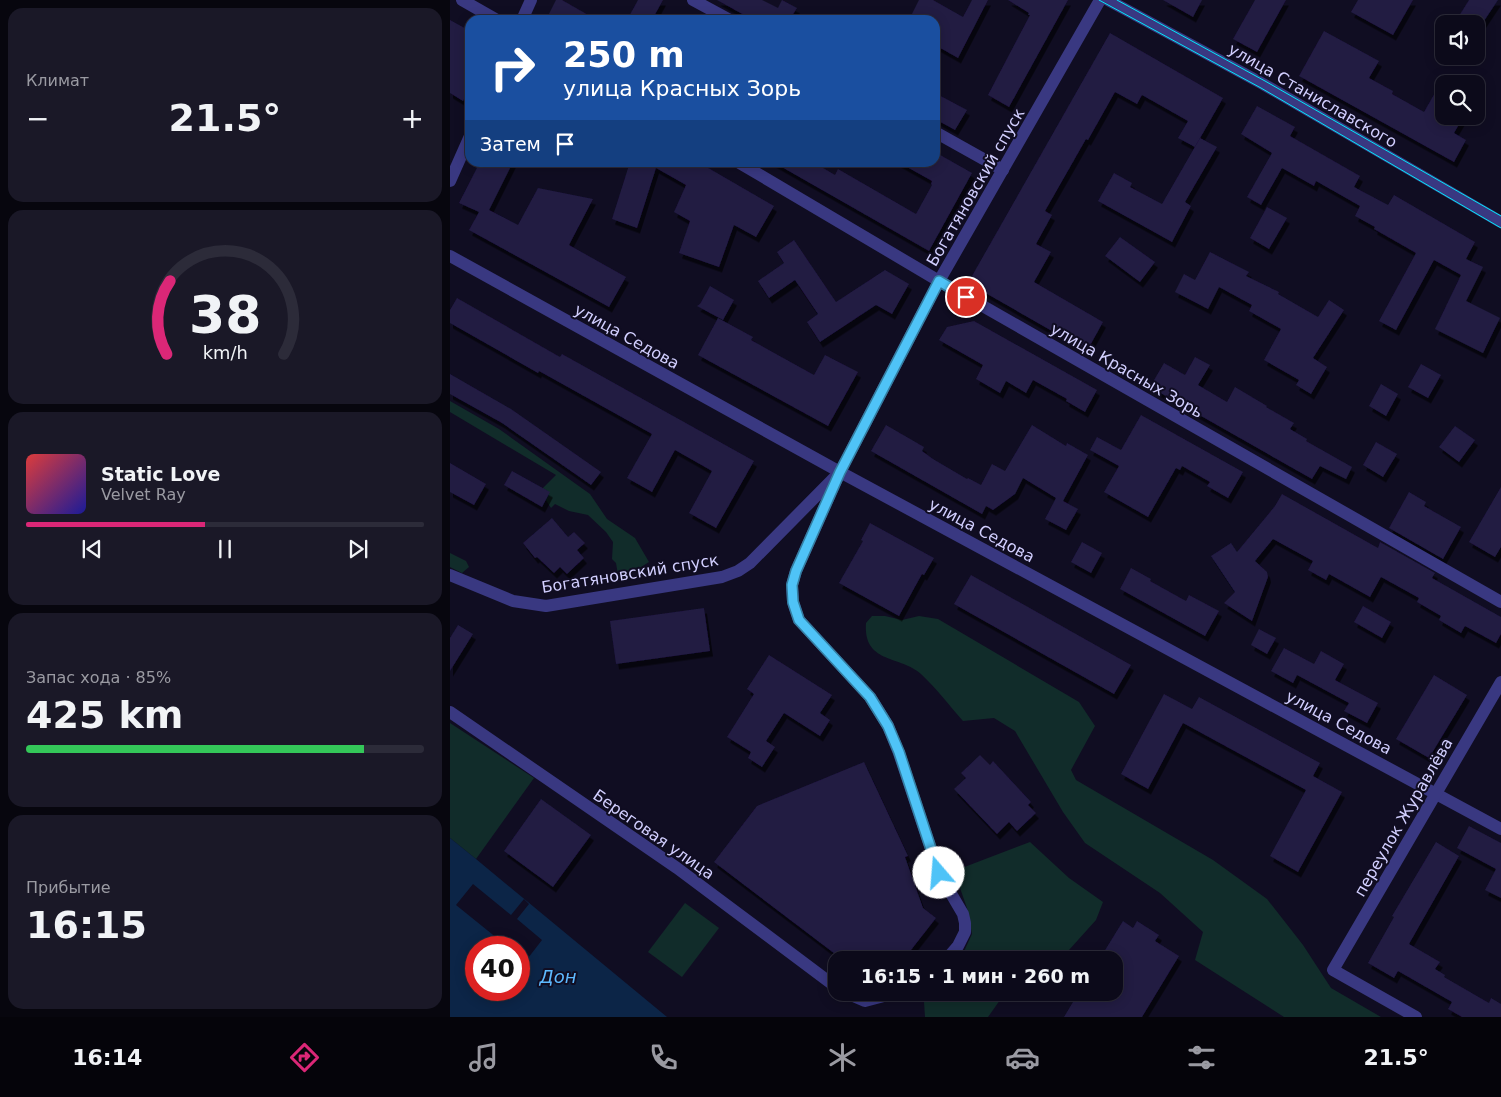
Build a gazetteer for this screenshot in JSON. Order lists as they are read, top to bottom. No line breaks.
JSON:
{"streets":{"street":["улица Станиславского","Богатяновский спуск","улица Седова","улица Красных Зорь","переулок Журавлёва","Береговая улица"]},"crossings":[["Богатяновский спуск","улица Седова"],["Богатяновский спуск","улица Красных Зорь"],["улица Седова","переулок Журавлёва"]],"water":["Дон"],"page":{"tile":["Климат",["Запас хода · 85%","425 km"],["Прибытие","16:15"]],"turn":["250 m","улица Красных Зорь"],"heat":["−","21.5°","+"],"then":"Затем","song":["Static Love","Velvet Ray"],"limit":"40","trip":"16:15 · 1 мин · 260 m","tabs":["16:14","21.5°"],"gauge":["38","km/h"]}}
